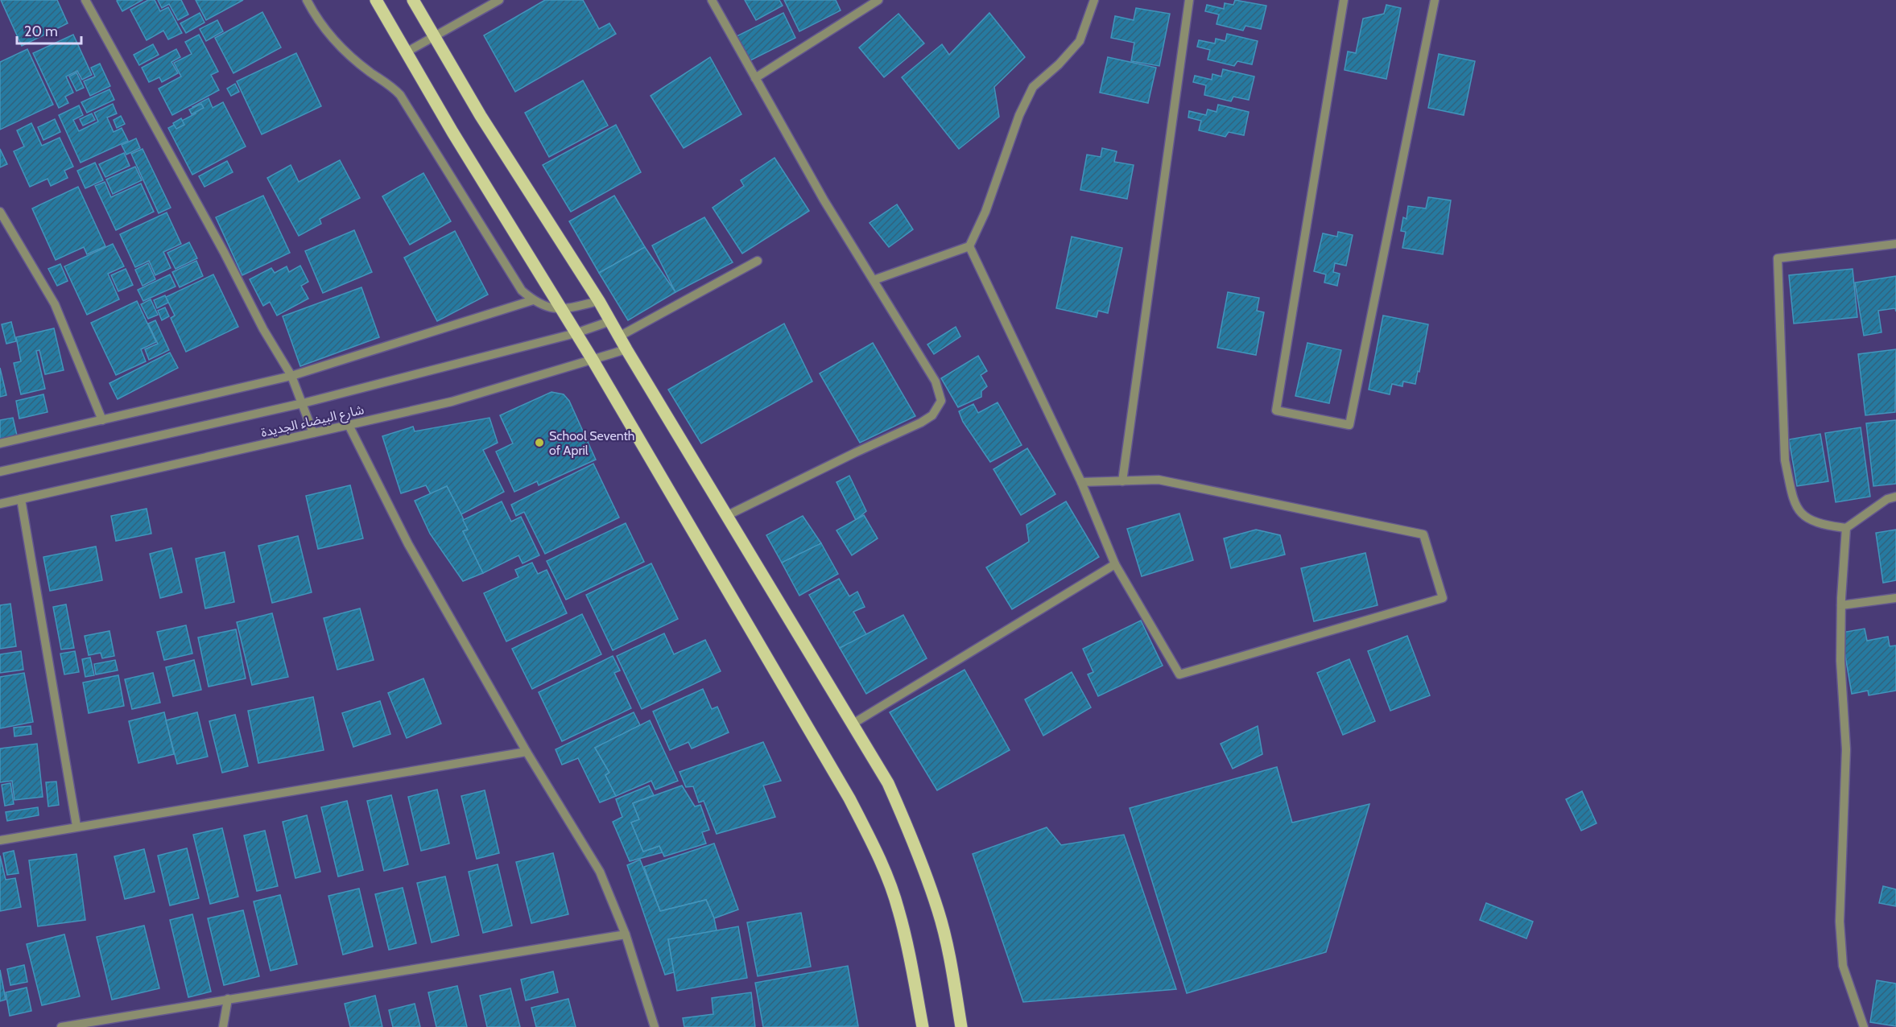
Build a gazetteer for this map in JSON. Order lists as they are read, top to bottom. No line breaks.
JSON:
{"streets":{"street":["شارع البيضاء الجديدة"]},"places":["School Seventh of April"],"scale_bar":"20 m"}
